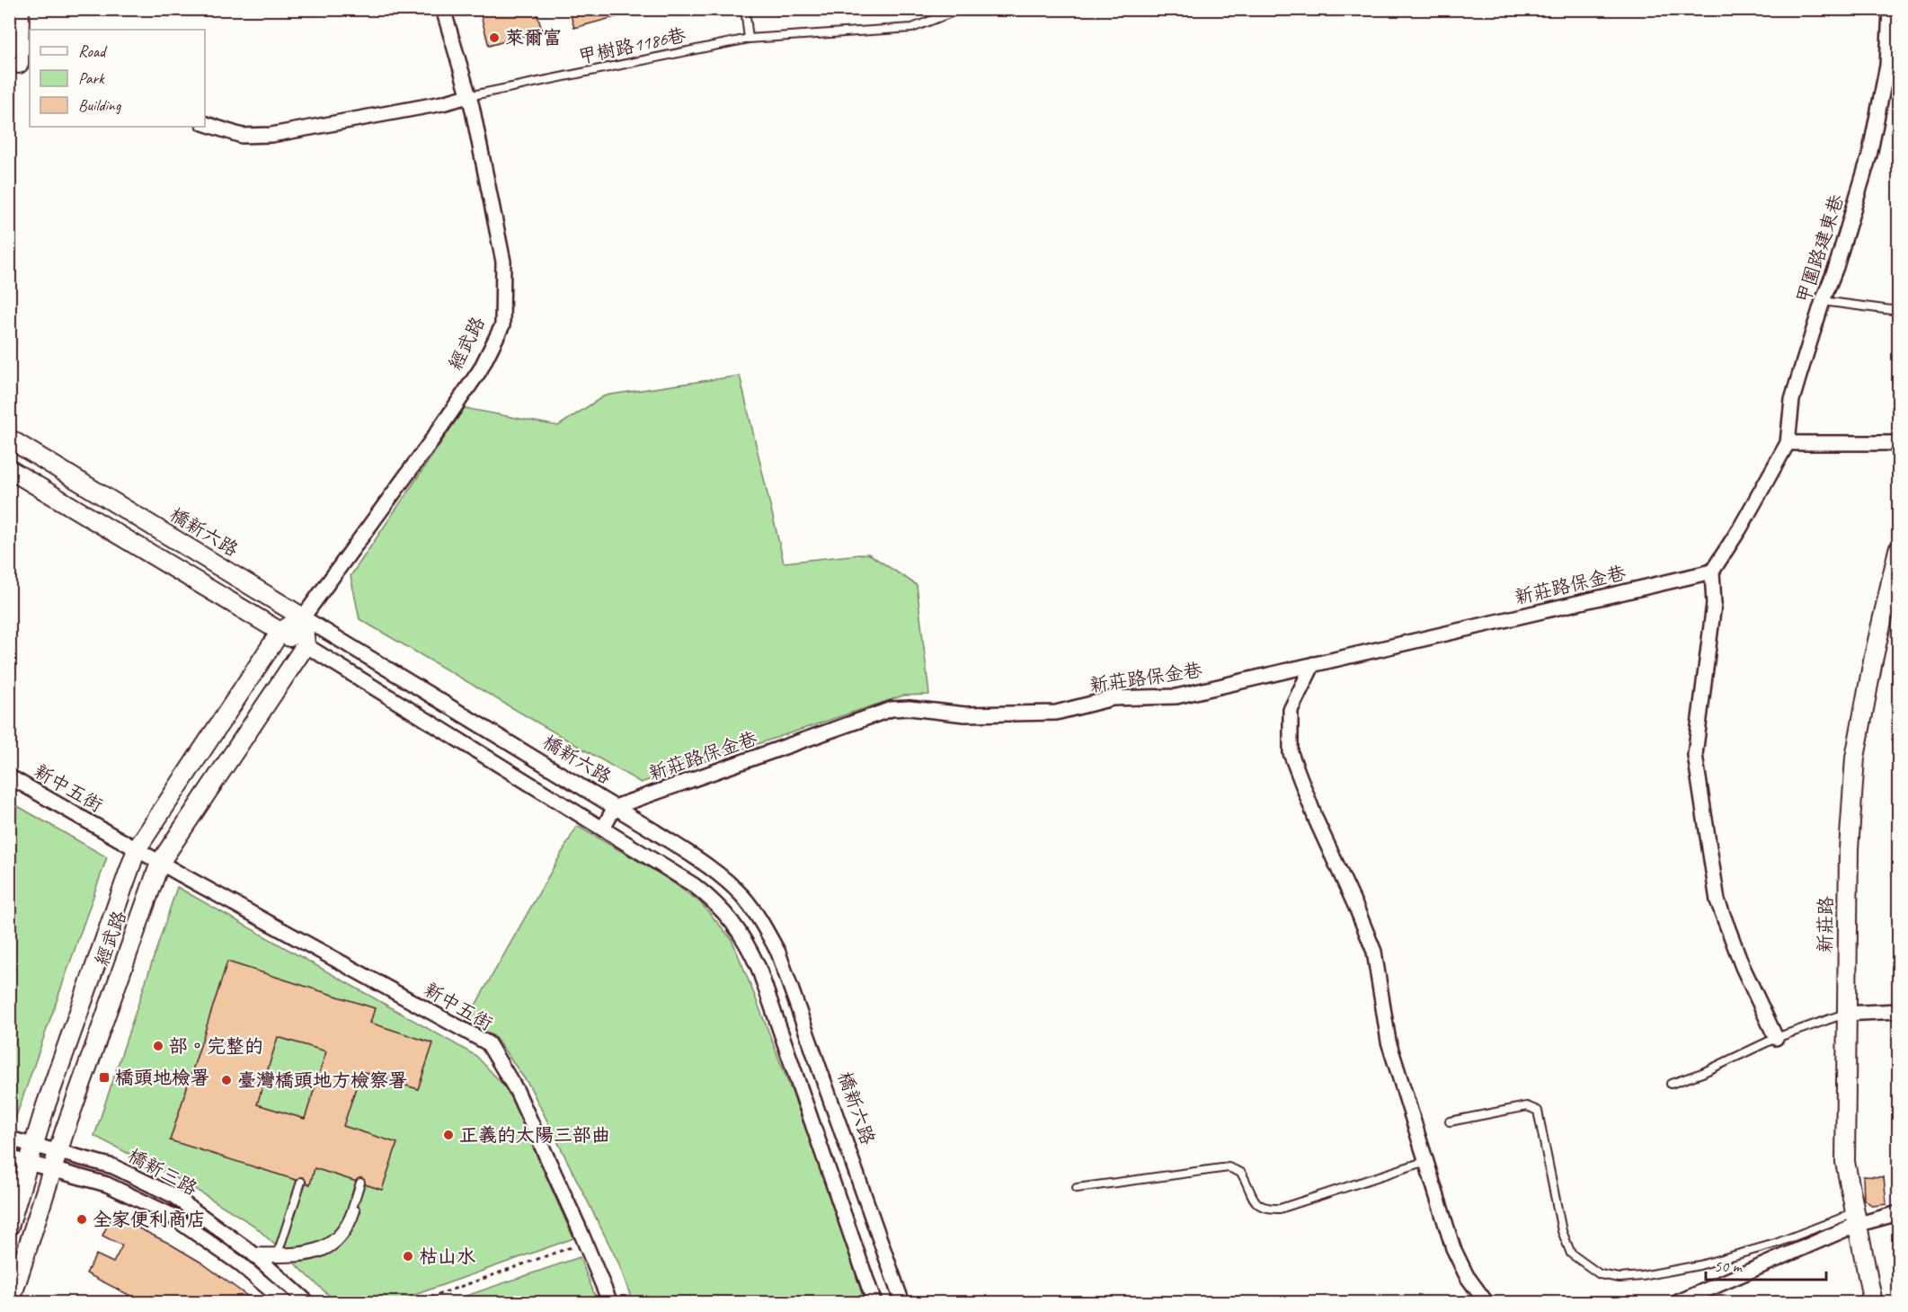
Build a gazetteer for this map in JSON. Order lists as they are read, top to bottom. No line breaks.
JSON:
{"streets":{"street":["甲圍路建東巷","經武路","橋新六路","新莊路保金巷","新中五街","新莊路","橋新三路"],"lane":["甲樹路1186巷"]},"crossings":[["甲樹路1186巷","經武路"],["經武路","橋新六路"],["經武路","新中五街"],["經武路","橋新三路"],["橋新六路","新莊路保金巷"]],"places":{"other":["萊爾富","部。完整的","臺灣橋頭地方檢察署","正義的太陽三部曲","全家便利商店","枯山水"],"transit":["橋頭地檢署"]},"legend":["Road","Park","Building"],"scale_bar":"50 m"}
